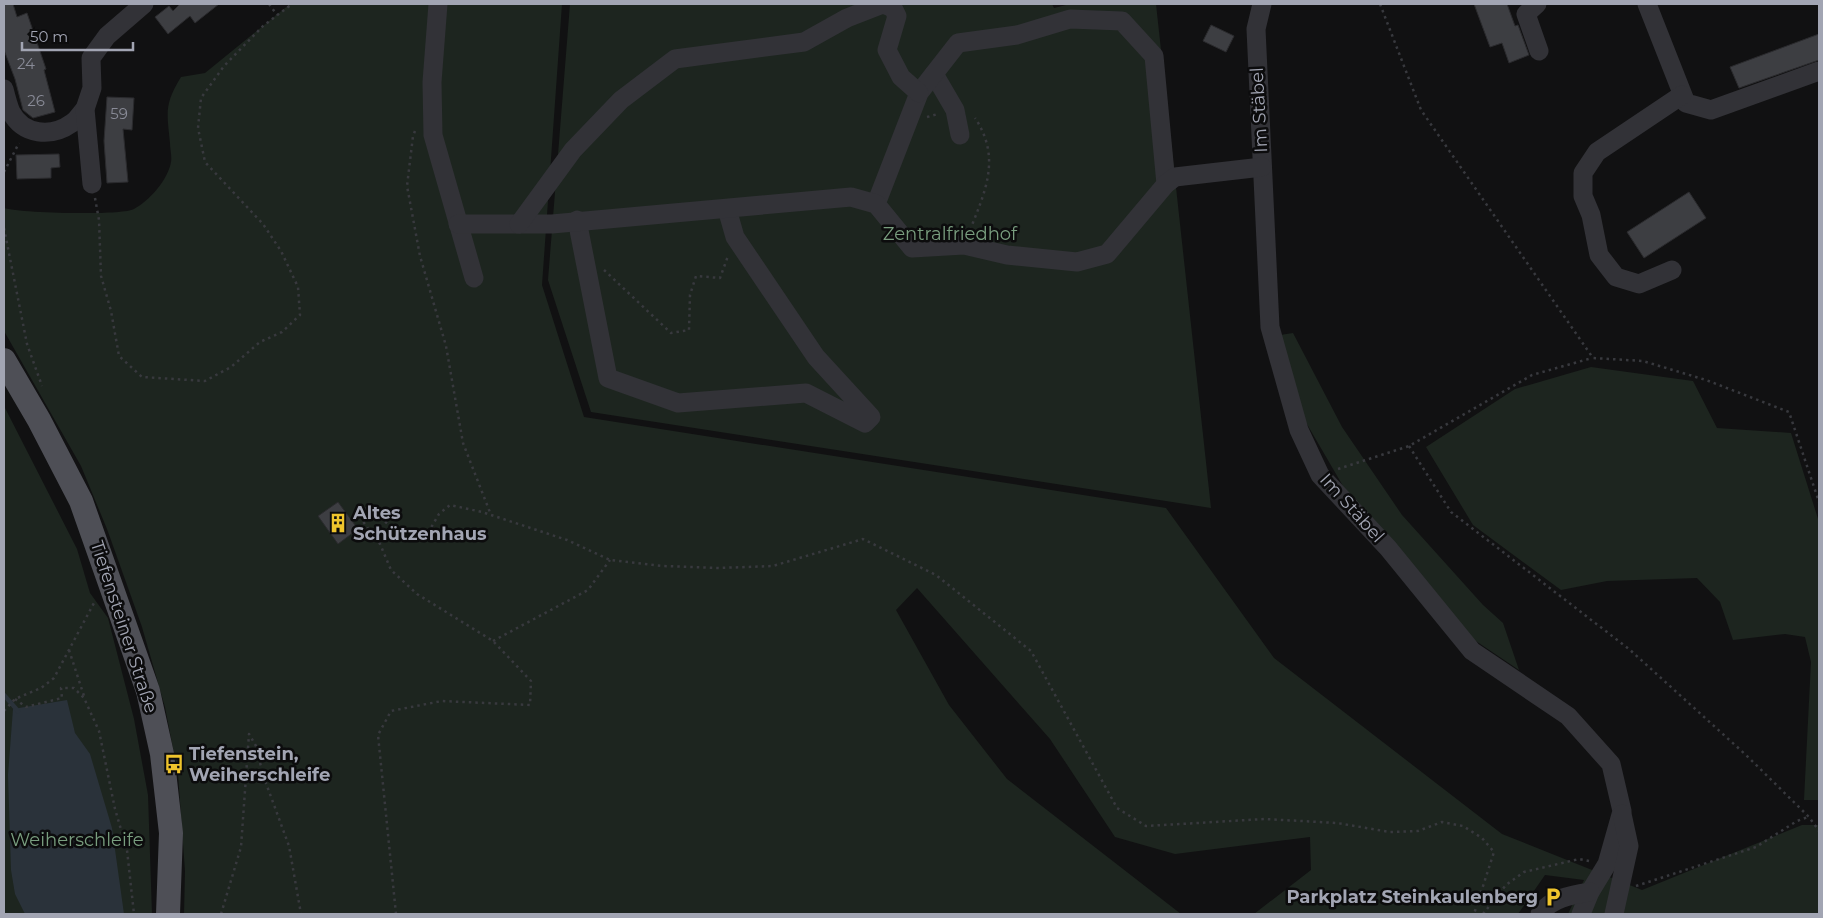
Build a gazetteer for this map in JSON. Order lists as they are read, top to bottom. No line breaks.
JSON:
{"streets":{"main road":["Tiefensteiner Straße"],"street":["Im Stäbel"]},"parks":["Zentralfriedhof","Weiherschleife"],"places":{"building":["Altes Schützenhaus"],"bus stop":["Tiefenstein, Weiherschleife"],"parking":["Parkplatz Steinkaulenberg"]},"house_numbers":["24","26","59"],"scale_bar":"50 m"}
